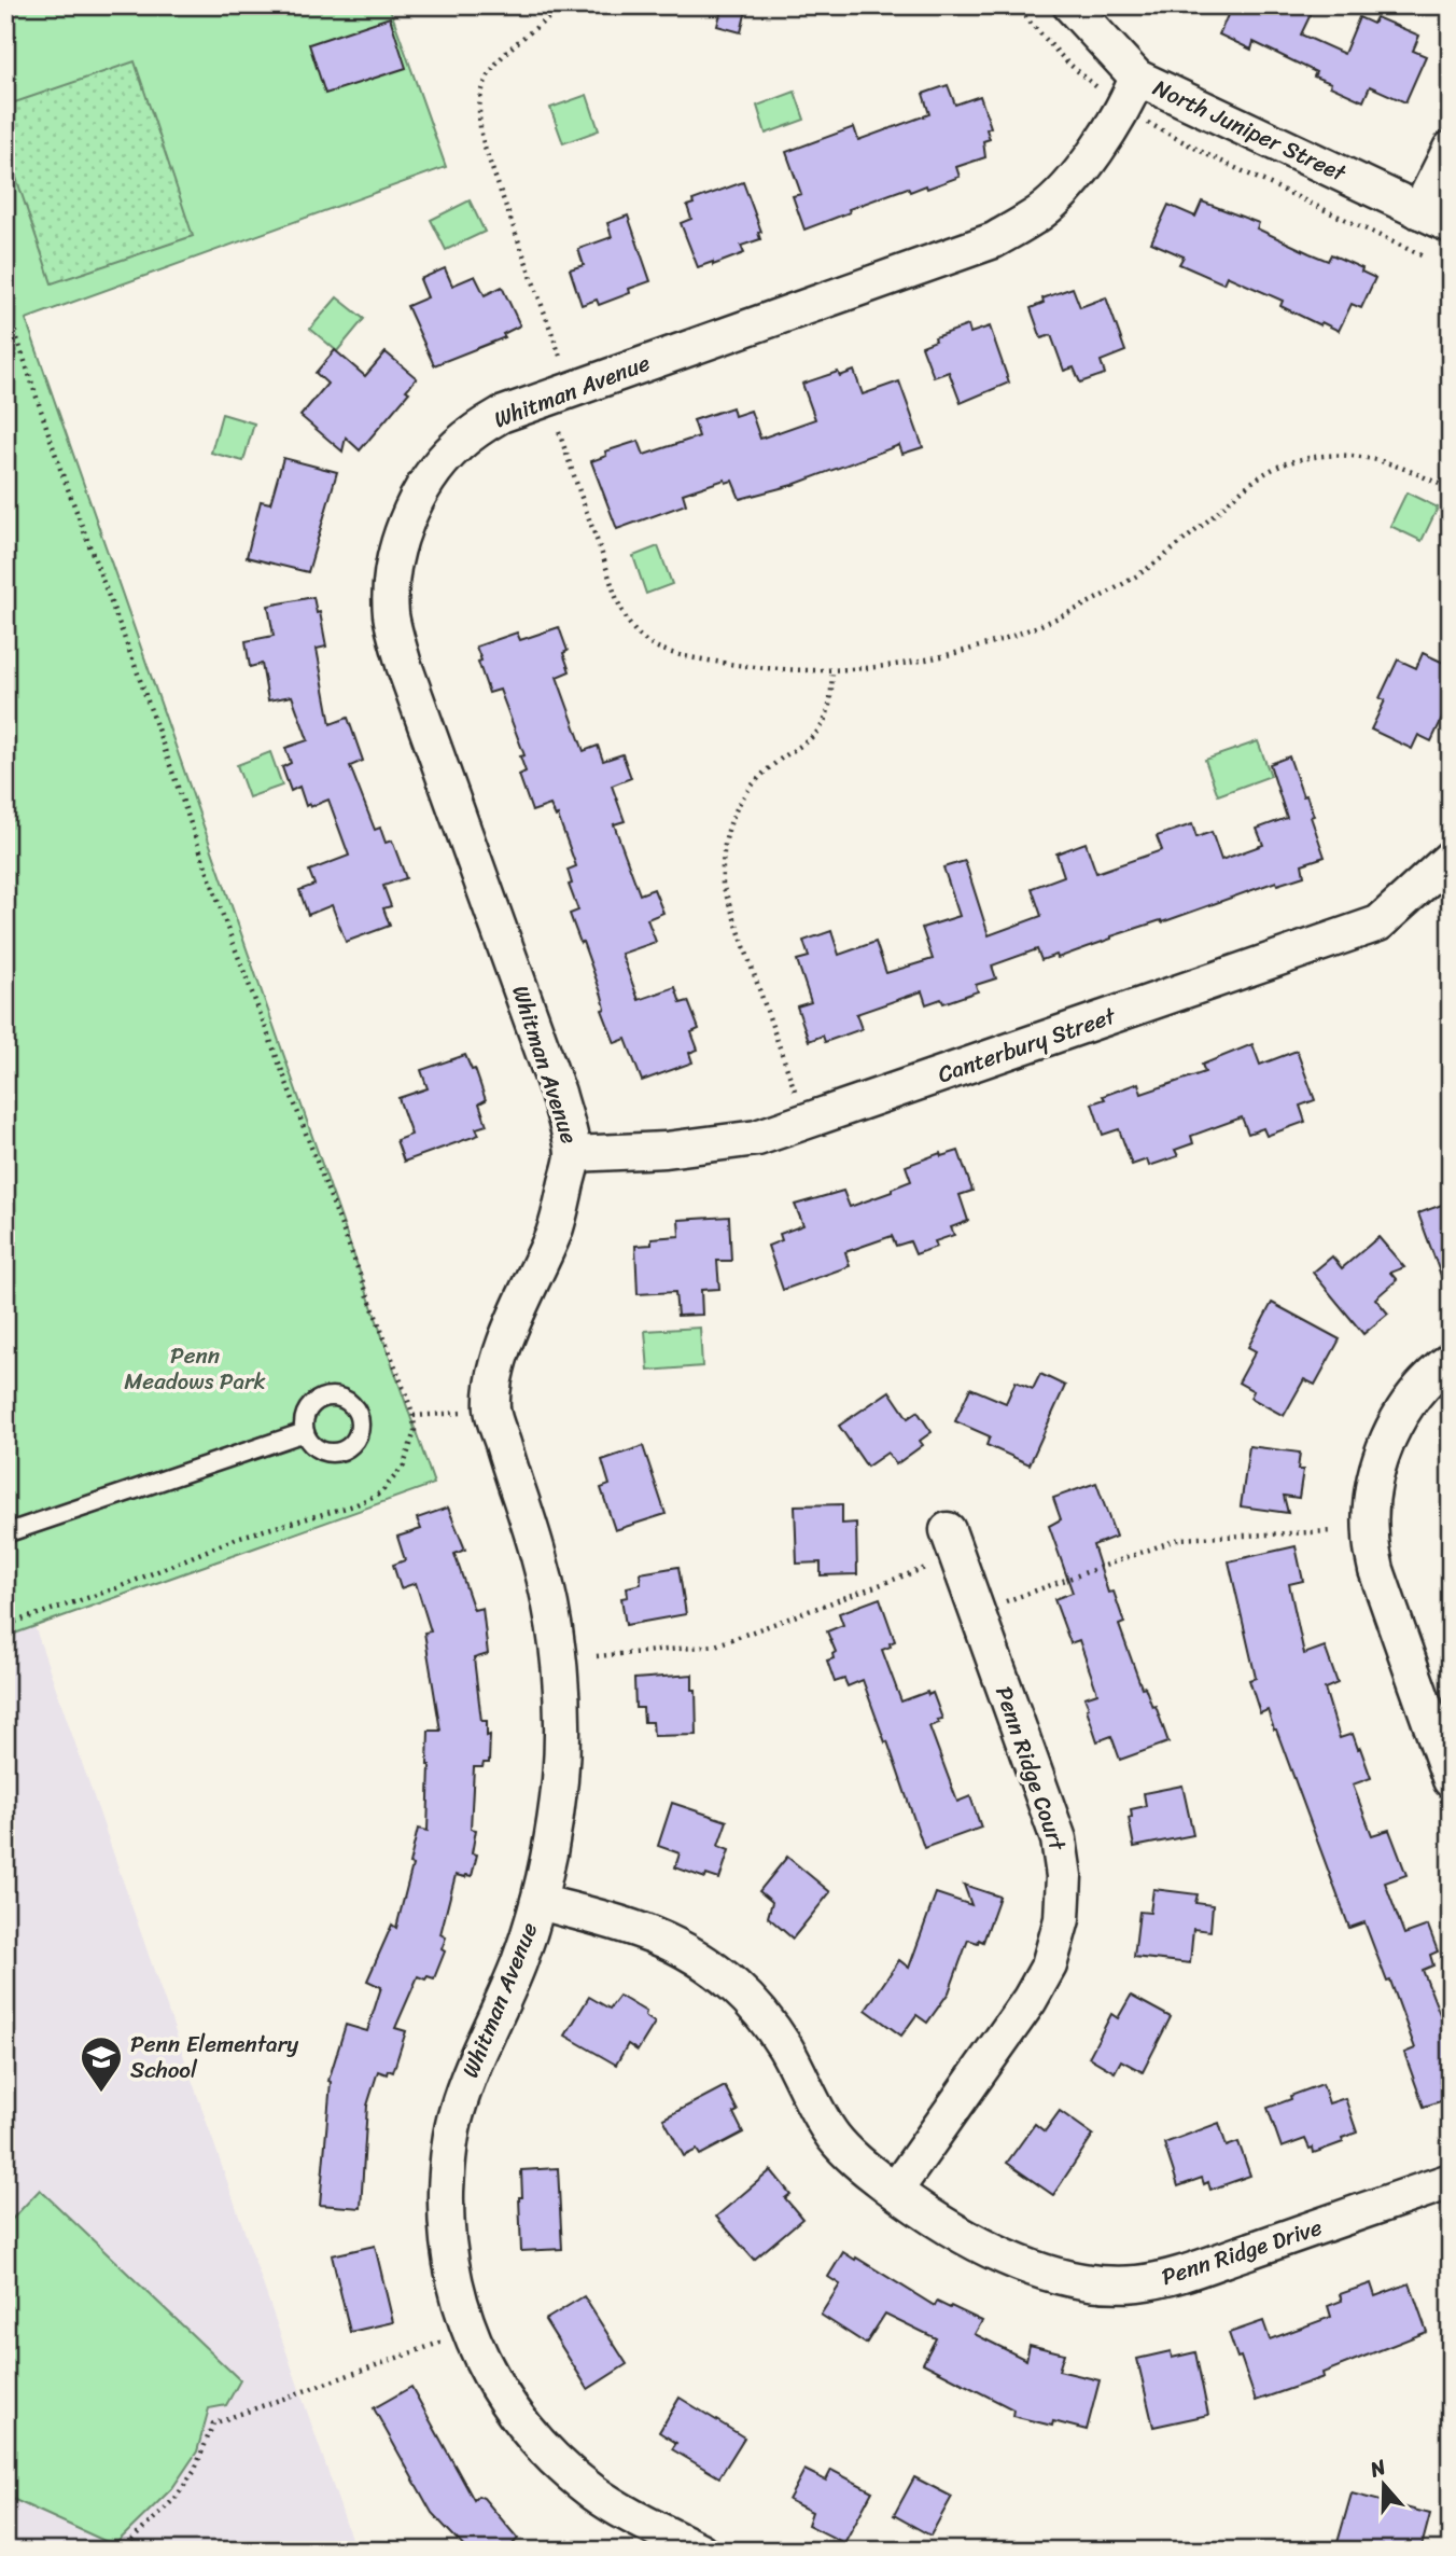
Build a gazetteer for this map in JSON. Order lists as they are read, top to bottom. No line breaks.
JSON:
{"streets":{"street":["North Juniper Street","Whitman Avenue","Canterbury Street","Penn Ridge Court","Penn Ridge Drive"]},"crossings":[["North Juniper Street","Whitman Avenue"],["Whitman Avenue","Canterbury Street"],["Whitman Avenue","Penn Ridge Drive"],["Penn Ridge Court","Penn Ridge Drive"]],"parks":["Penn Meadows Park"],"places":{"school or university":["Penn Elementary School"]},"north":"top"}
